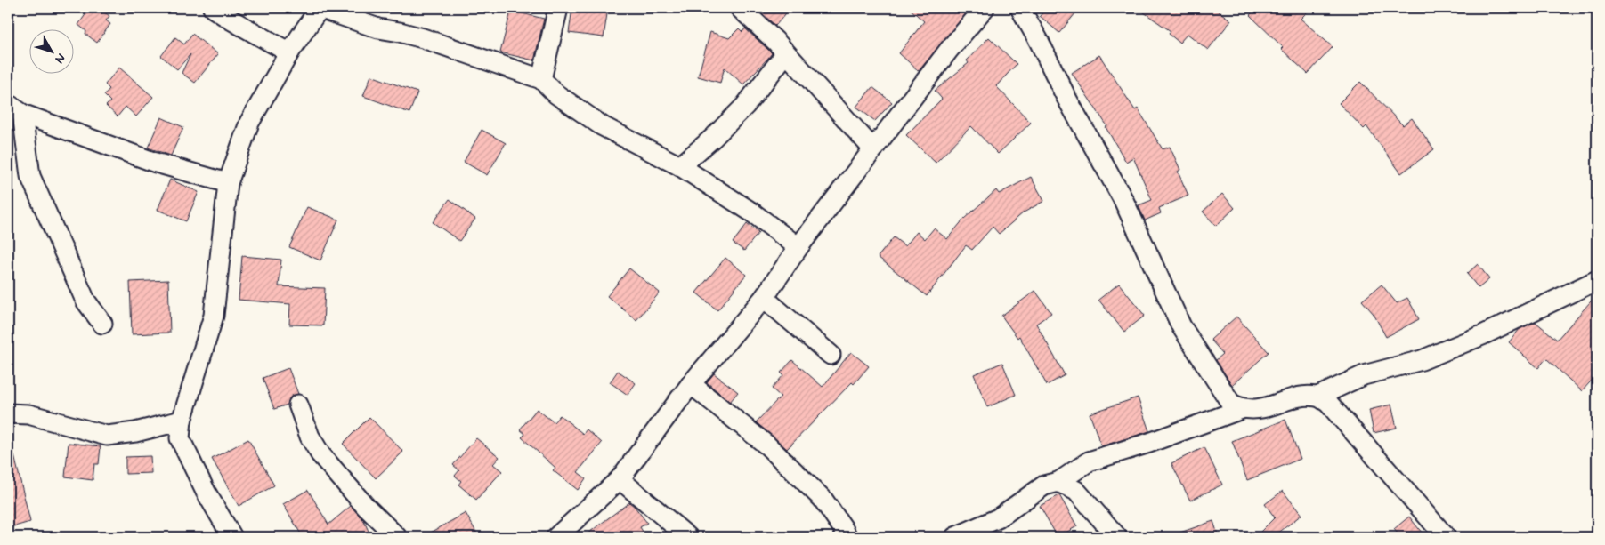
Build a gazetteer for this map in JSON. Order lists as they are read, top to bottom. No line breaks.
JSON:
{"north":"bottom right"}
